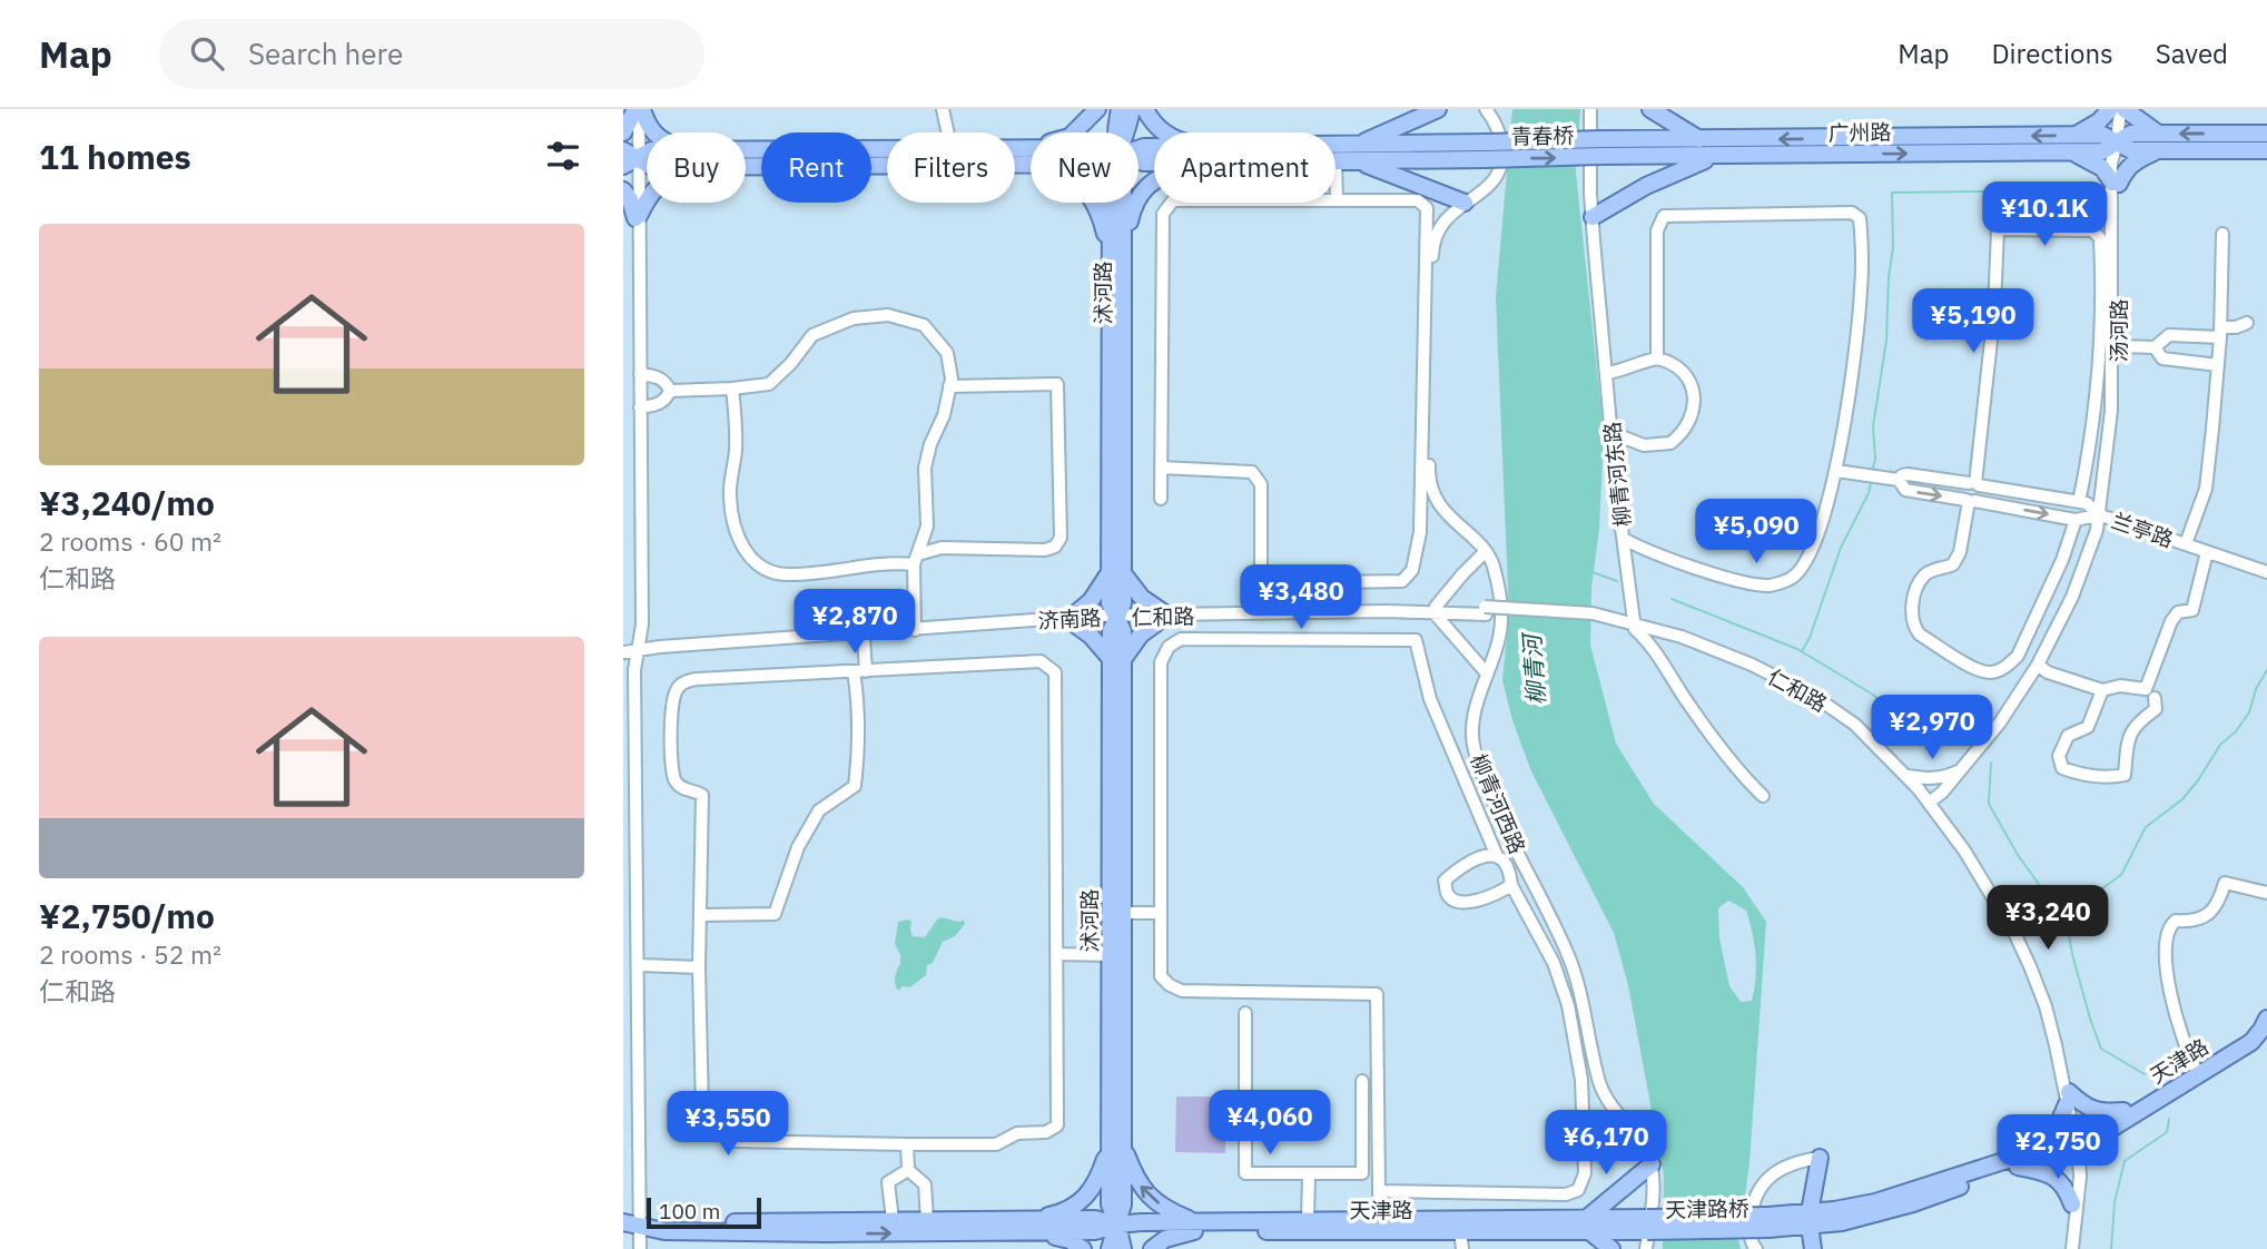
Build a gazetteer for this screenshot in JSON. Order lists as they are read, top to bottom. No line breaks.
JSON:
{"streets":{"main road":["广州路","青春桥","沭河路","天津路","天津路桥"],"street":["汤河路","柳青河东路","兰亭路","仁和路","济南路","柳青河西路"]},"crossings":[["广州路","青春桥"],["广州路","汤河路"],["沭河路","仁和路"],["沭河路","济南路"],["沭河路","天津路"],["汤河路","兰亭路"],["汤河路","仁和路"],["柳青河东路","仁和路"],["仁和路","济南路"],["仁和路","天津路"],["天津路","天津路桥"]],"water":["柳青河"],"scale_bar":"100 m","page":{"header":"Map","search":"Search here","nav":["Map","Directions","Saved"],"heading":"11 homes","chip":["Buy","Rent","Filters","New","Apartment"],"price":["¥10.1K","¥5,190","¥5,090","¥3,480","¥2,870","¥2,970","¥3,240","¥4,060","¥3,550","¥6,170","¥2,750"],"list":[{"name":"¥3,240/mo","note":"2 rooms · 60 m² · 仁和路"},{"name":"¥2,750/mo","note":"2 rooms · 52 m² · 仁和路"}],"scale":"100 m"}}
